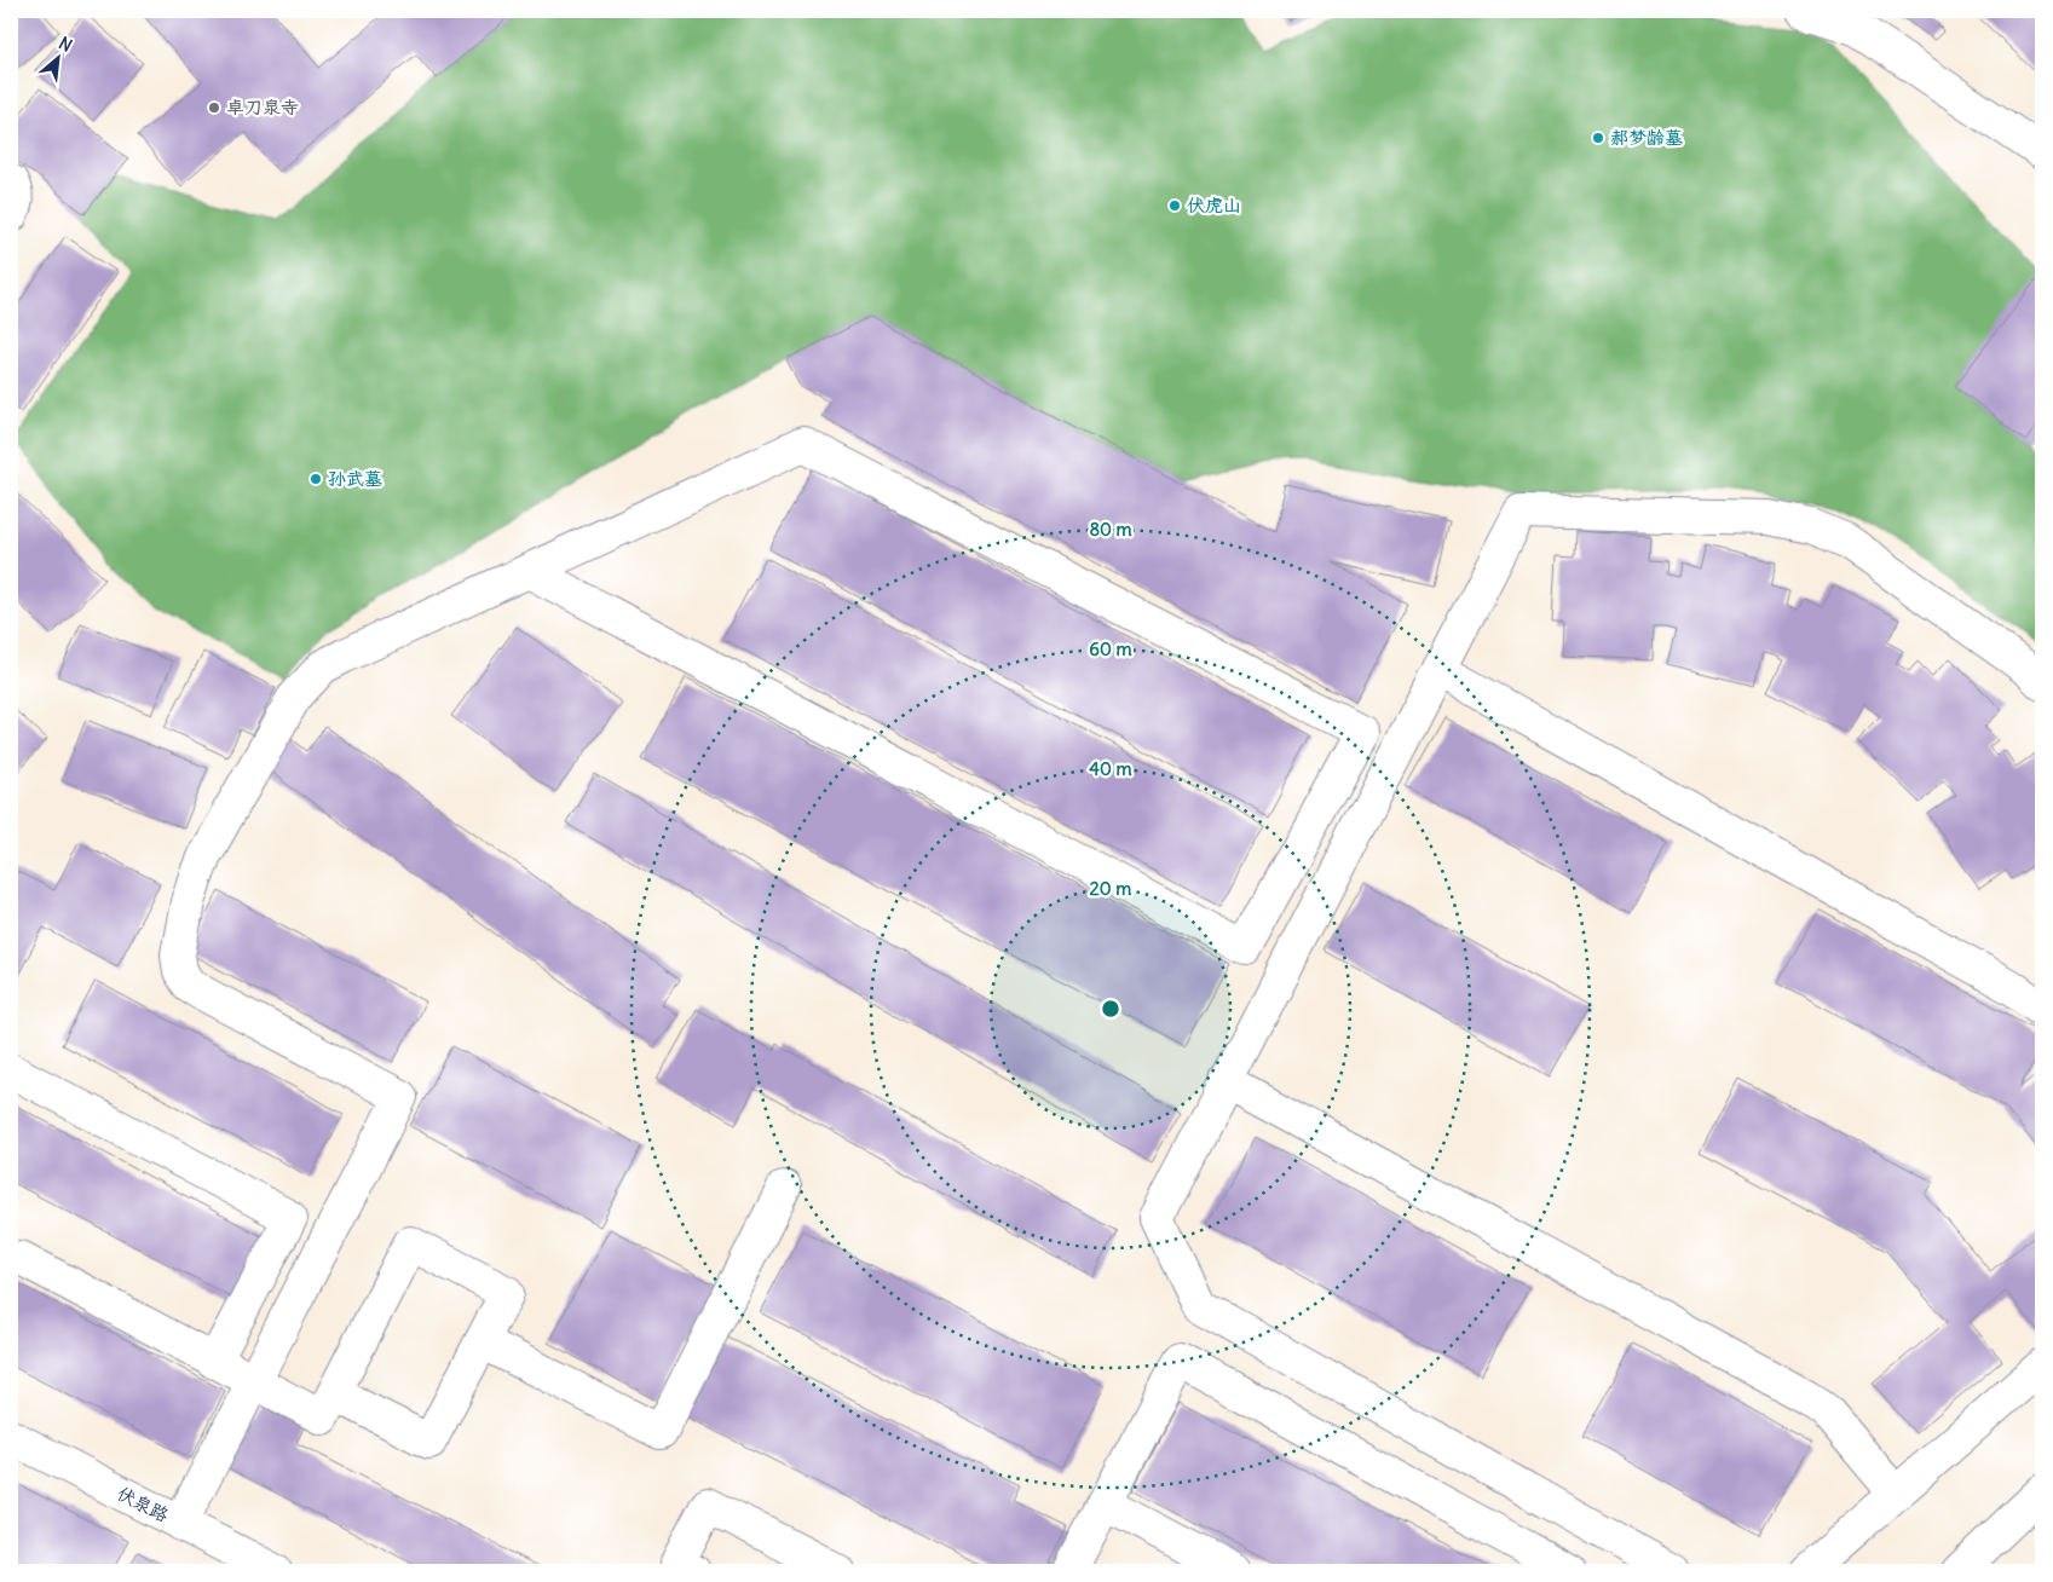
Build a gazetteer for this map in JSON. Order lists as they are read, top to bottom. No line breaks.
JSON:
{"streets":{"street":["伏泉路"]},"places":["卓刀泉寺","郝梦龄墓","伏虎山","孙武墓"],"north":"top right","rings":["80 m","60 m","40 m","20 m"]}
